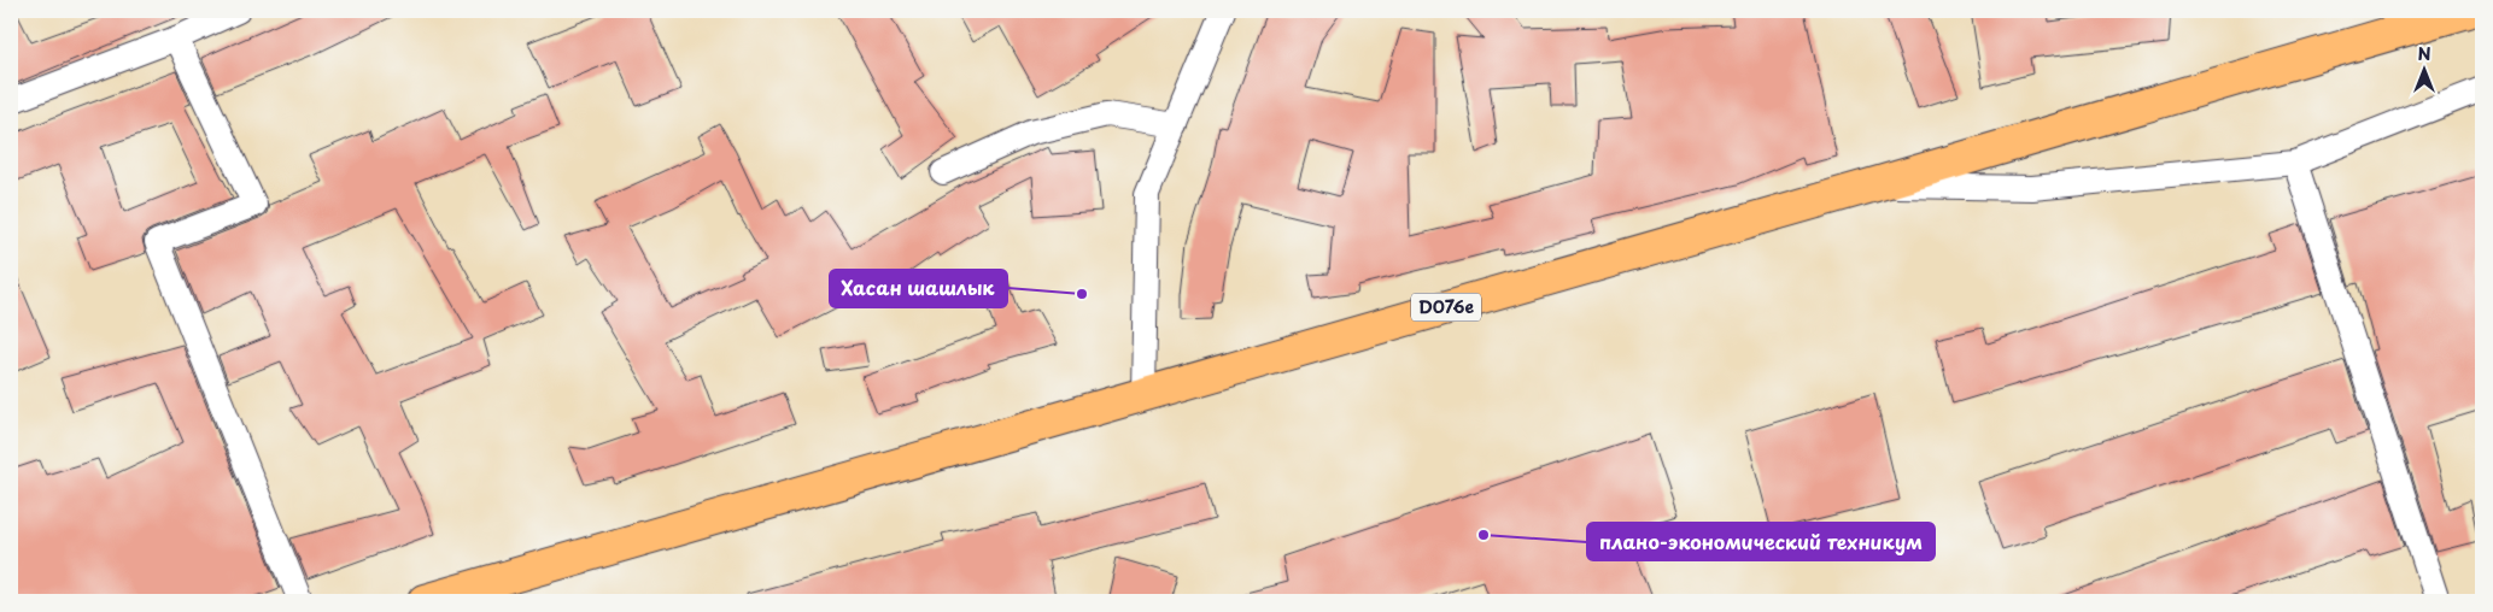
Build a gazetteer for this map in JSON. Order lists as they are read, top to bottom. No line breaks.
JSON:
{"streets":{"main road":["D076e"]},"places":["Хасан шашлык","плано-экономический техникум"],"north":"top"}
